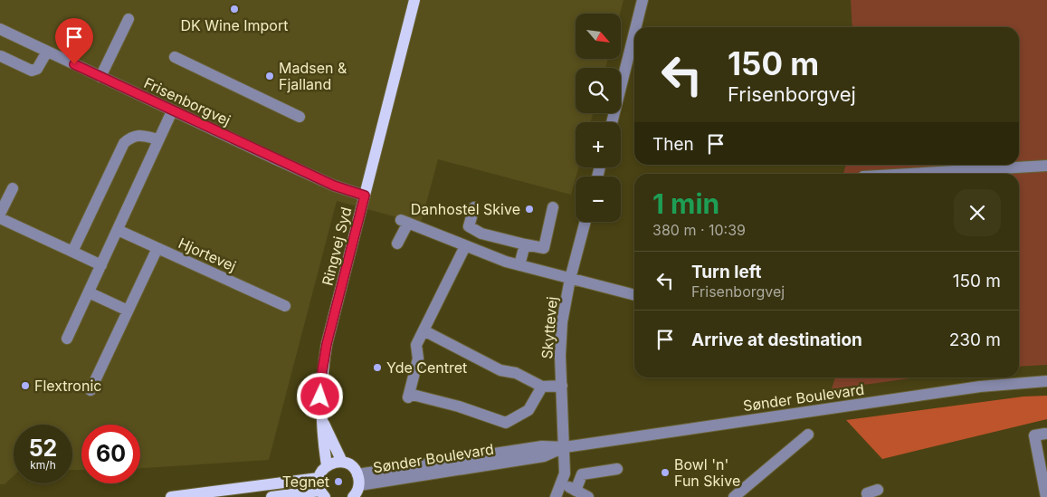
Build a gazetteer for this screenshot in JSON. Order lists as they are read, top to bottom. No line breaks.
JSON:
{"streets":{"main road":["Ringvej Syd"],"street":["Frisenborgvej","Hjortevej","Skyttevej","Sønder Boulevard"]},"crossings":[["Frisenborgvej","Ringvej Syd"],["Skyttevej","Sønder Boulevard"]],"places":["DK Wine Import","Madsen & Fjalland","Danhostel Skive","Yde Centret","Flextronic","Bowl 'n' Fun Skive","Tegnet"],"north":"bottom right","page":{"map_buttons":["+","−"],"turn":["150 m","Frisenborgvej"],"then":"Then","heading":["1 min","380 m · 10:39"],"list":[{"name":"Turn left","note":"Frisenborgvej","value":"150 m"},{"name":"Arrive at destination","value":"230 m"}],"speed":"52 km/h","limit":"60"}}
